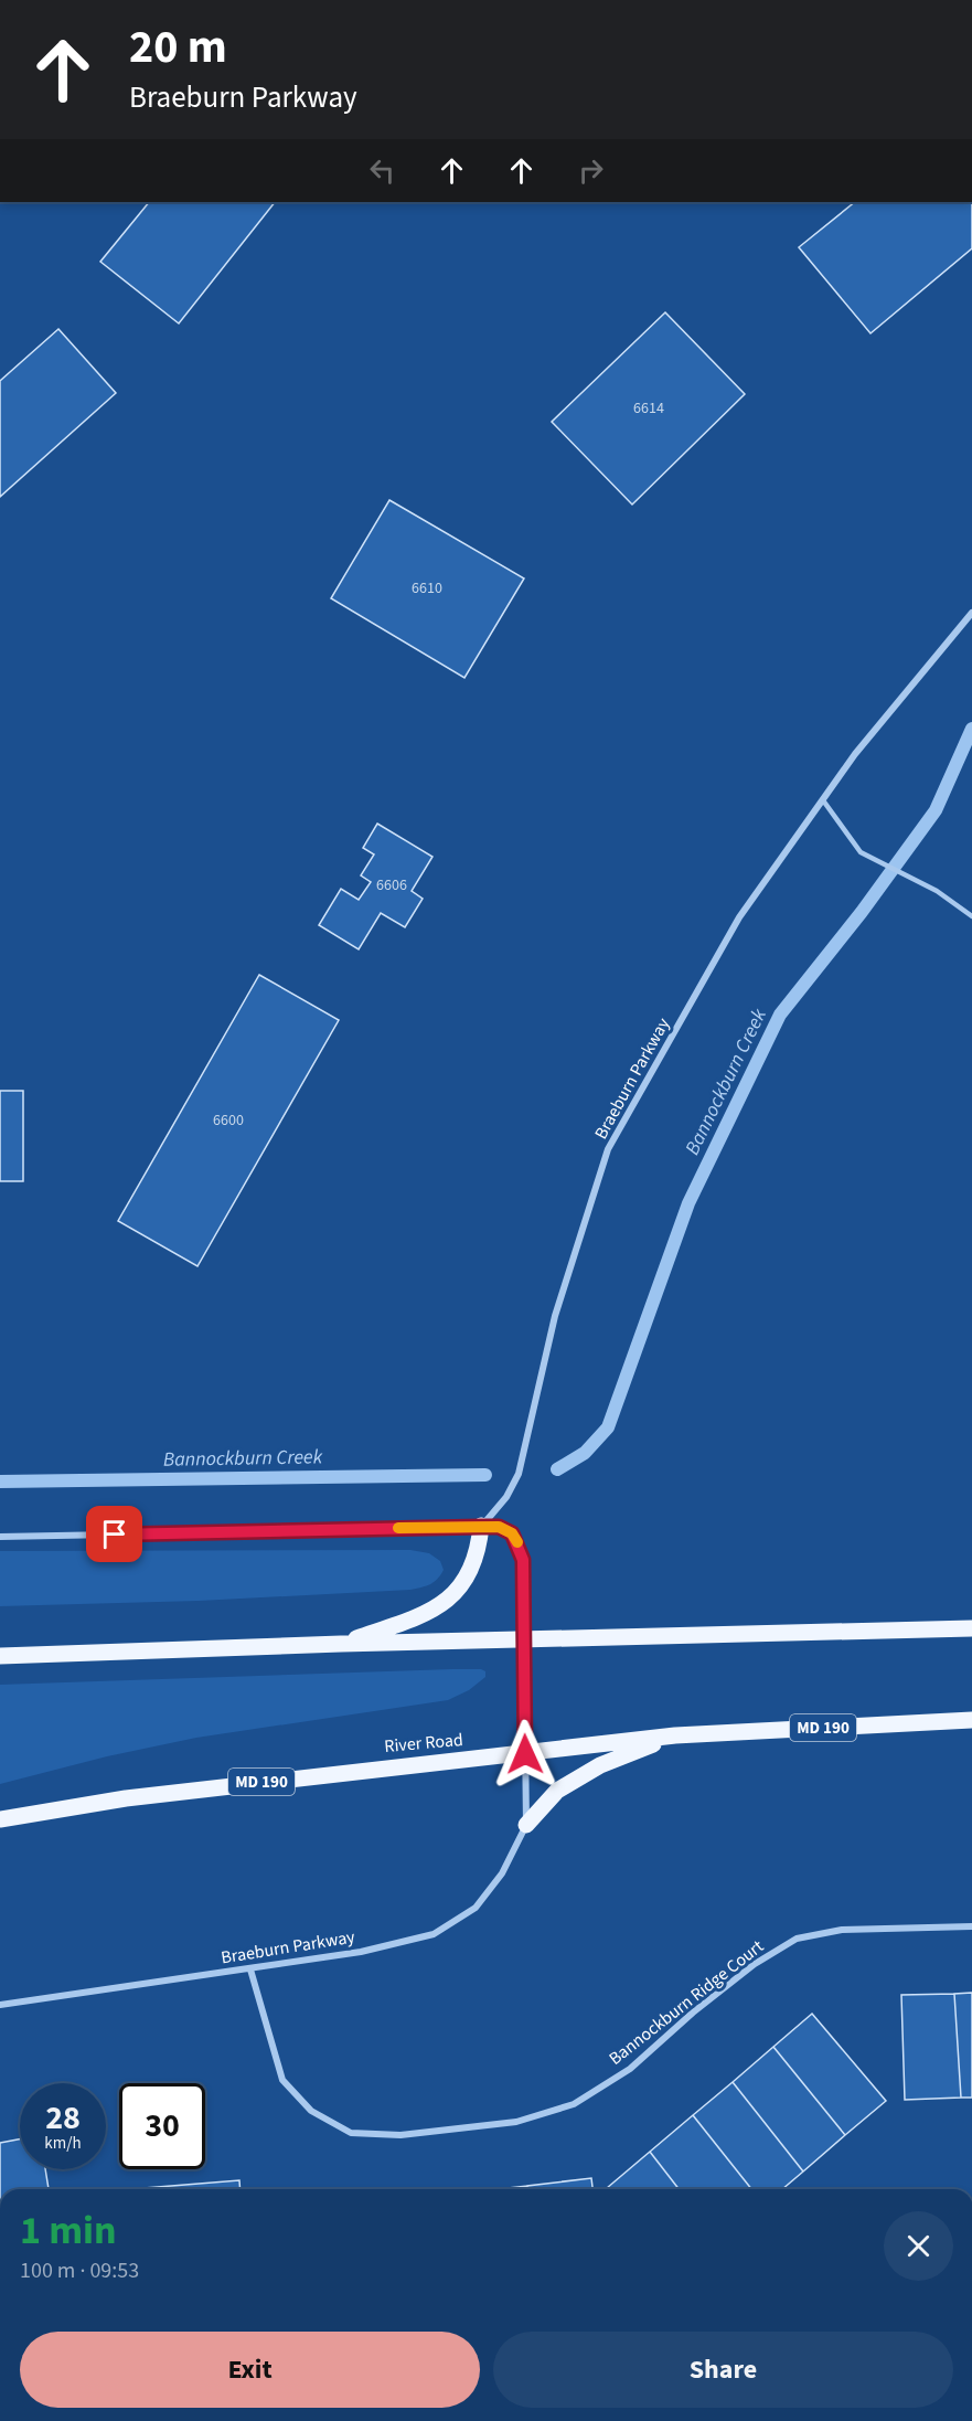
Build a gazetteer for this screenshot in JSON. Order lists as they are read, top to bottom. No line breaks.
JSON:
{"streets":{"main road":["MD 190","River Road"],"street":["Braeburn Parkway","Bannockburn Ridge Court"]},"crossings":[["Braeburn Parkway","Bannockburn Ridge Court"]],"water":["Bannockburn Creek"],"house_numbers":["6614","6610","6606","6600"],"page":{"turn":["20 m","Braeburn Parkway"],"speed":"28 km/h","limit":"30","heading":["1 min","100 m · 09:53"],"buttons":["Exit","Share"]}}
